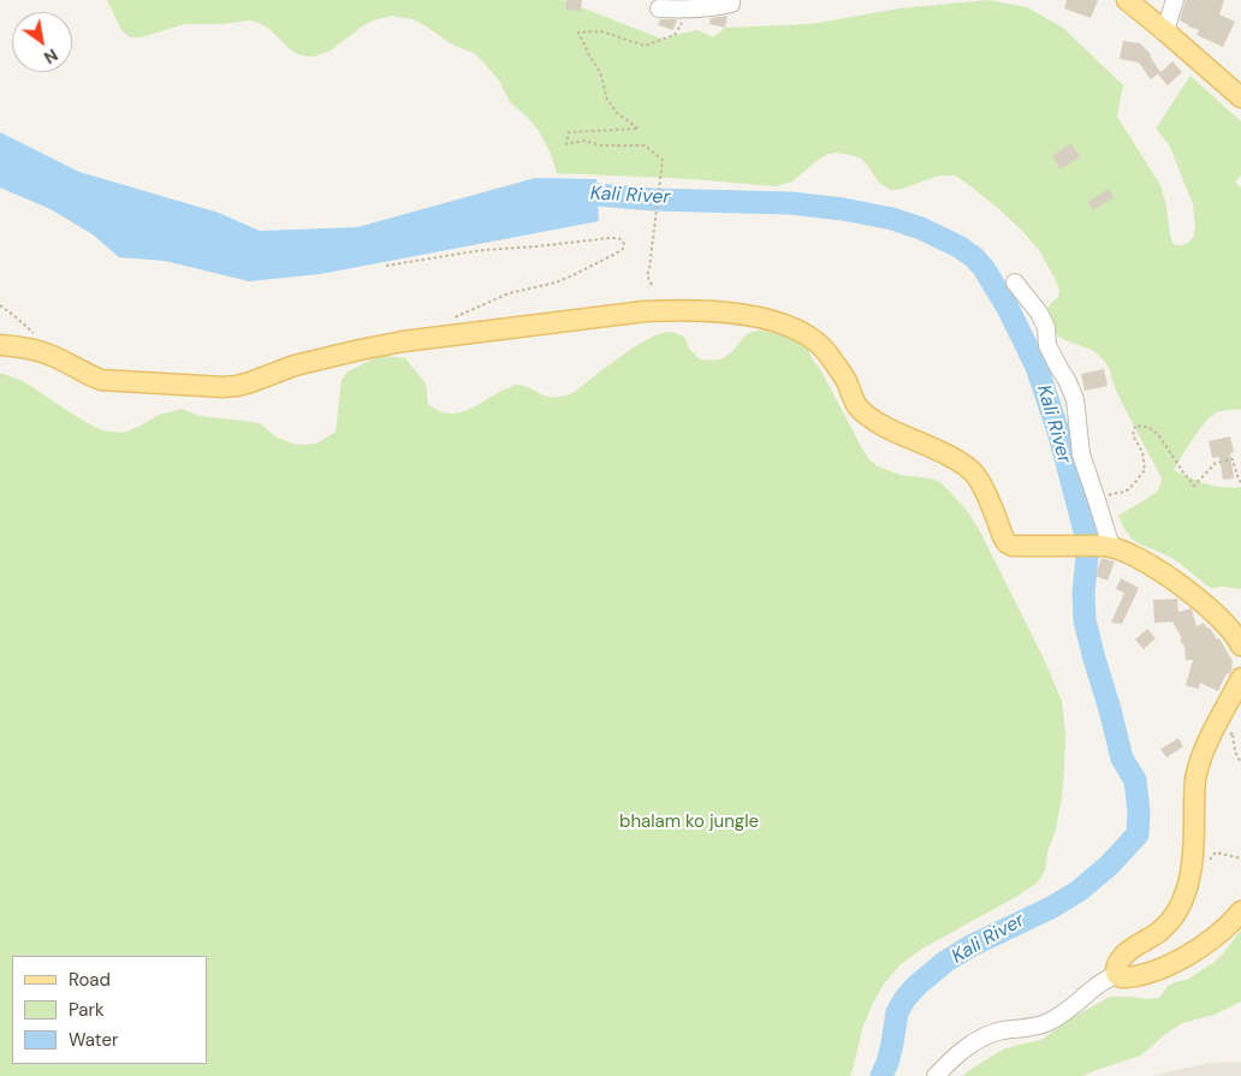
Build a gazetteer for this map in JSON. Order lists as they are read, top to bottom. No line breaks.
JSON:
{"water":["Kali River"],"parks":["bhalam ko jungle"],"legend":["Road","Park","Water"],"north":"bottom right"}
